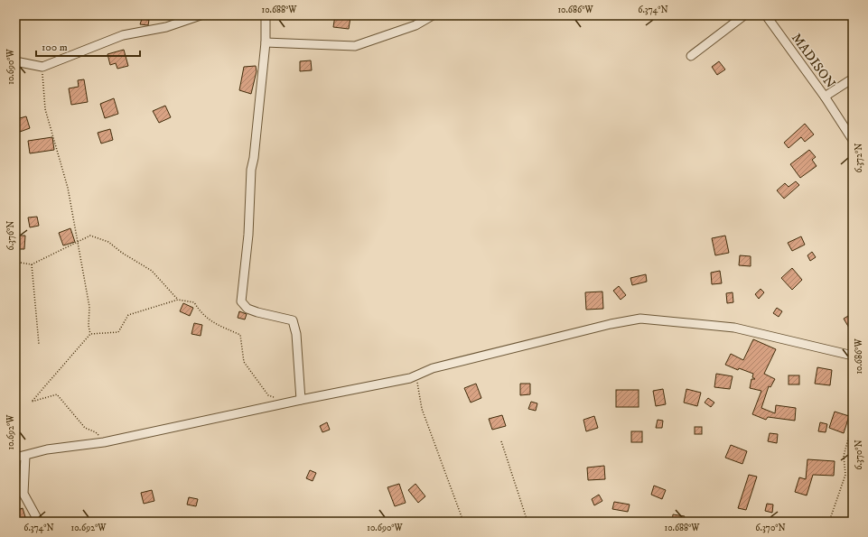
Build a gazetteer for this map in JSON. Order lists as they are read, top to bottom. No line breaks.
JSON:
{"streets":{"street":["MADISON"]},"scale_bar":"100 m","coordinates":["10.688°W","10.686°W","6.374°N","10.690°W","6.372°N","6.376°N","10.692°W","6.370°N"]}
